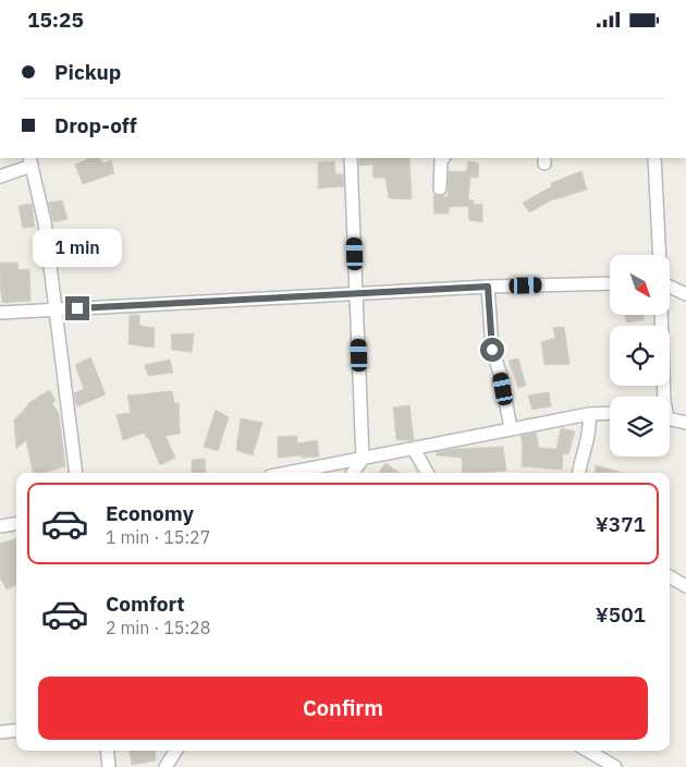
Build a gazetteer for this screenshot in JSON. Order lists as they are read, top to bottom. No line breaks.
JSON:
{"north":"bottom right","page":{"status":"15:25","banner":["Pickup","Drop-off"],"bubble":"1 min","list":[{"name":"Economy","note":"1 min · 15:27","value":"¥371"},{"name":"Comfort","note":"2 min · 15:28","value":"¥501"}],"buttons":"Confirm"}}
